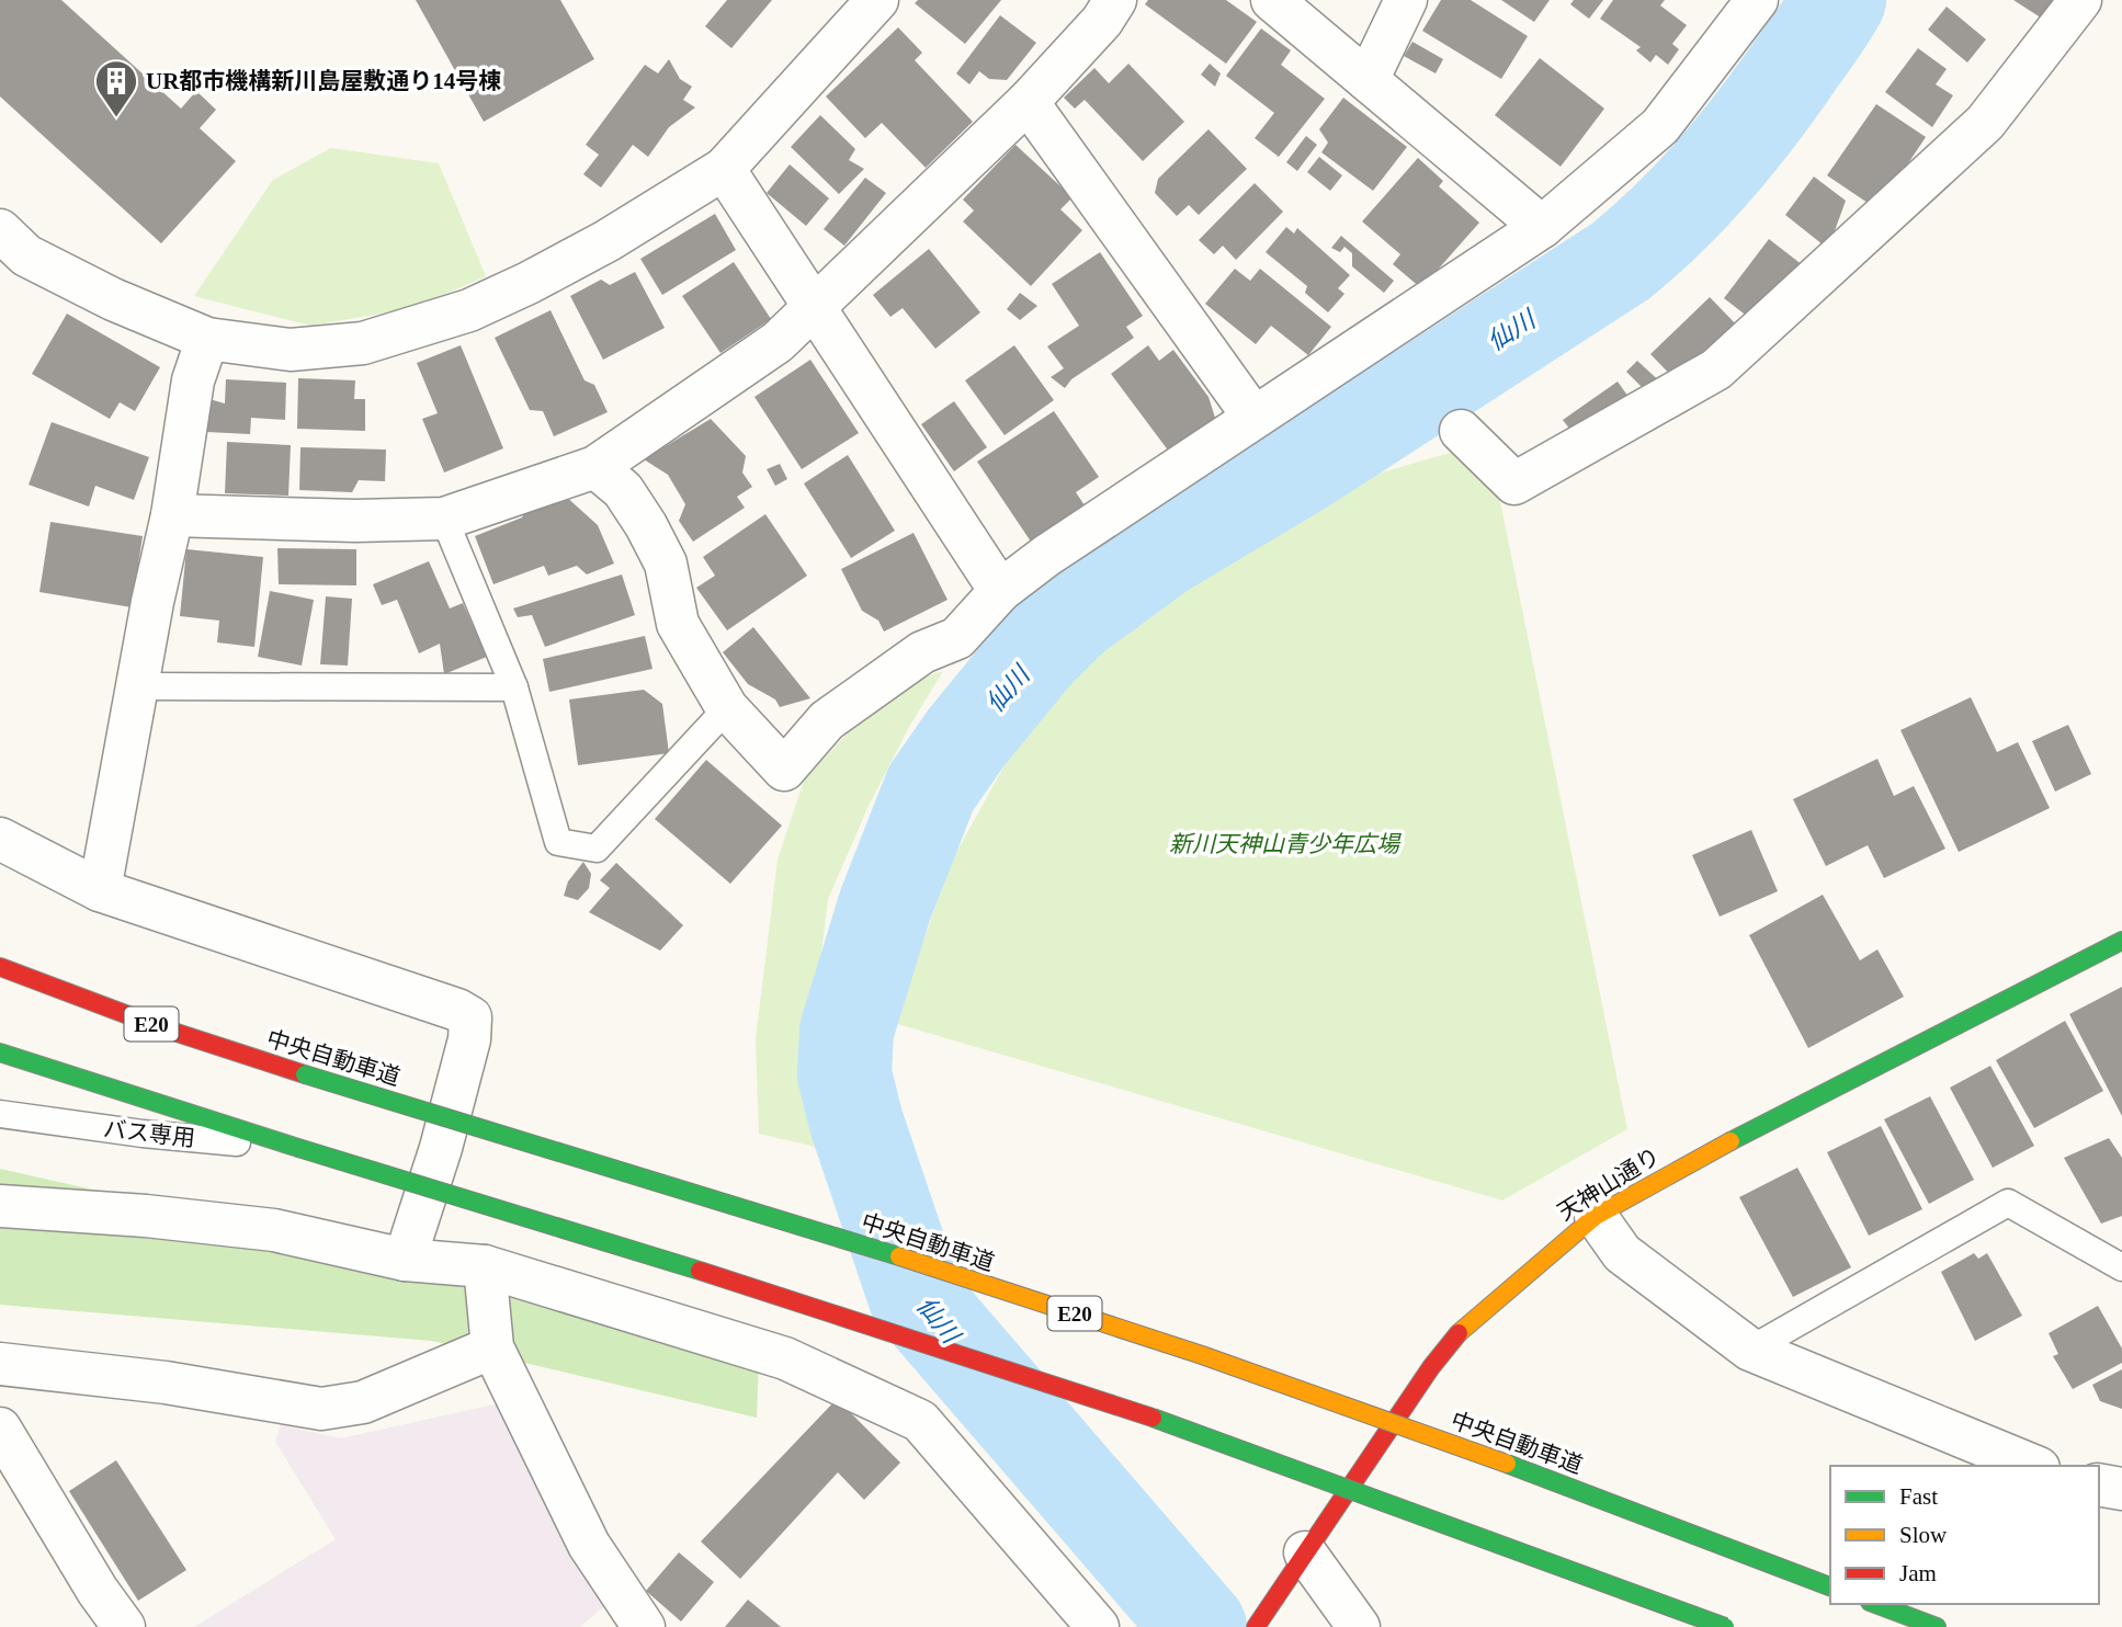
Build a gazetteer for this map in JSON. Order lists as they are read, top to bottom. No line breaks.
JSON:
{"streets":{"main road":["E20","中央自動車道","天神山通り"],"lane":["バス専用"]},"water":["仙川"],"parks":["新川天神山青少年広場"],"places":{"building":["UR都市機構新川島屋敷通り14号棟"]},"legend":["Fast","Slow","Jam"]}
